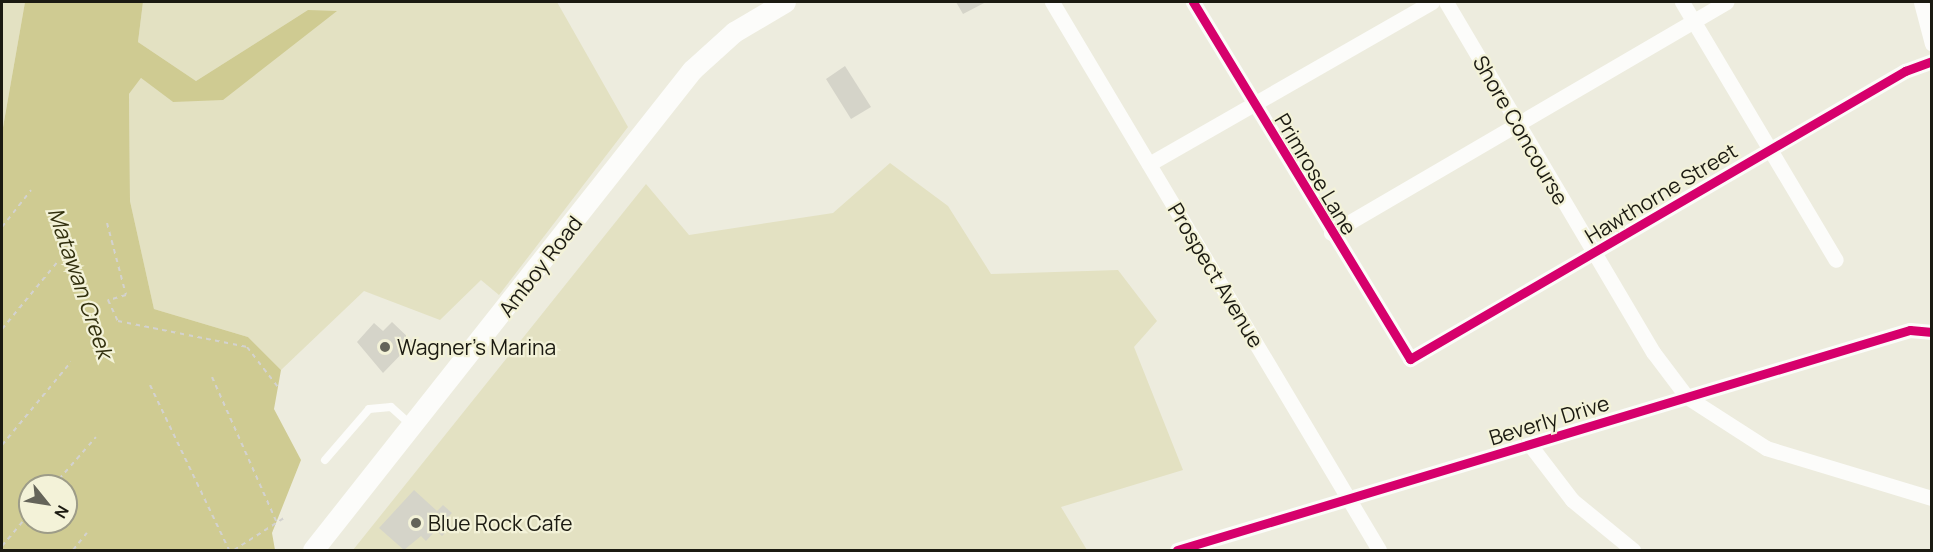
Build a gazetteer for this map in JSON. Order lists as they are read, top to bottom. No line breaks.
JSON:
{"streets":{"main road":["Amboy Road"],"street":["Shore Concourse","Primrose Lane","Hawthorne Street","Prospect Avenue","Beverly Drive"]},"crossings":[["Shore Concourse","Hawthorne Street"],["Shore Concourse","Beverly Drive"],["Primrose Lane","Hawthorne Street"],["Prospect Avenue","Beverly Drive"]],"water":["Matawan Creek"],"places":["Wagner's Marina","Blue Rock Cafe"],"north":"bottom right"}
